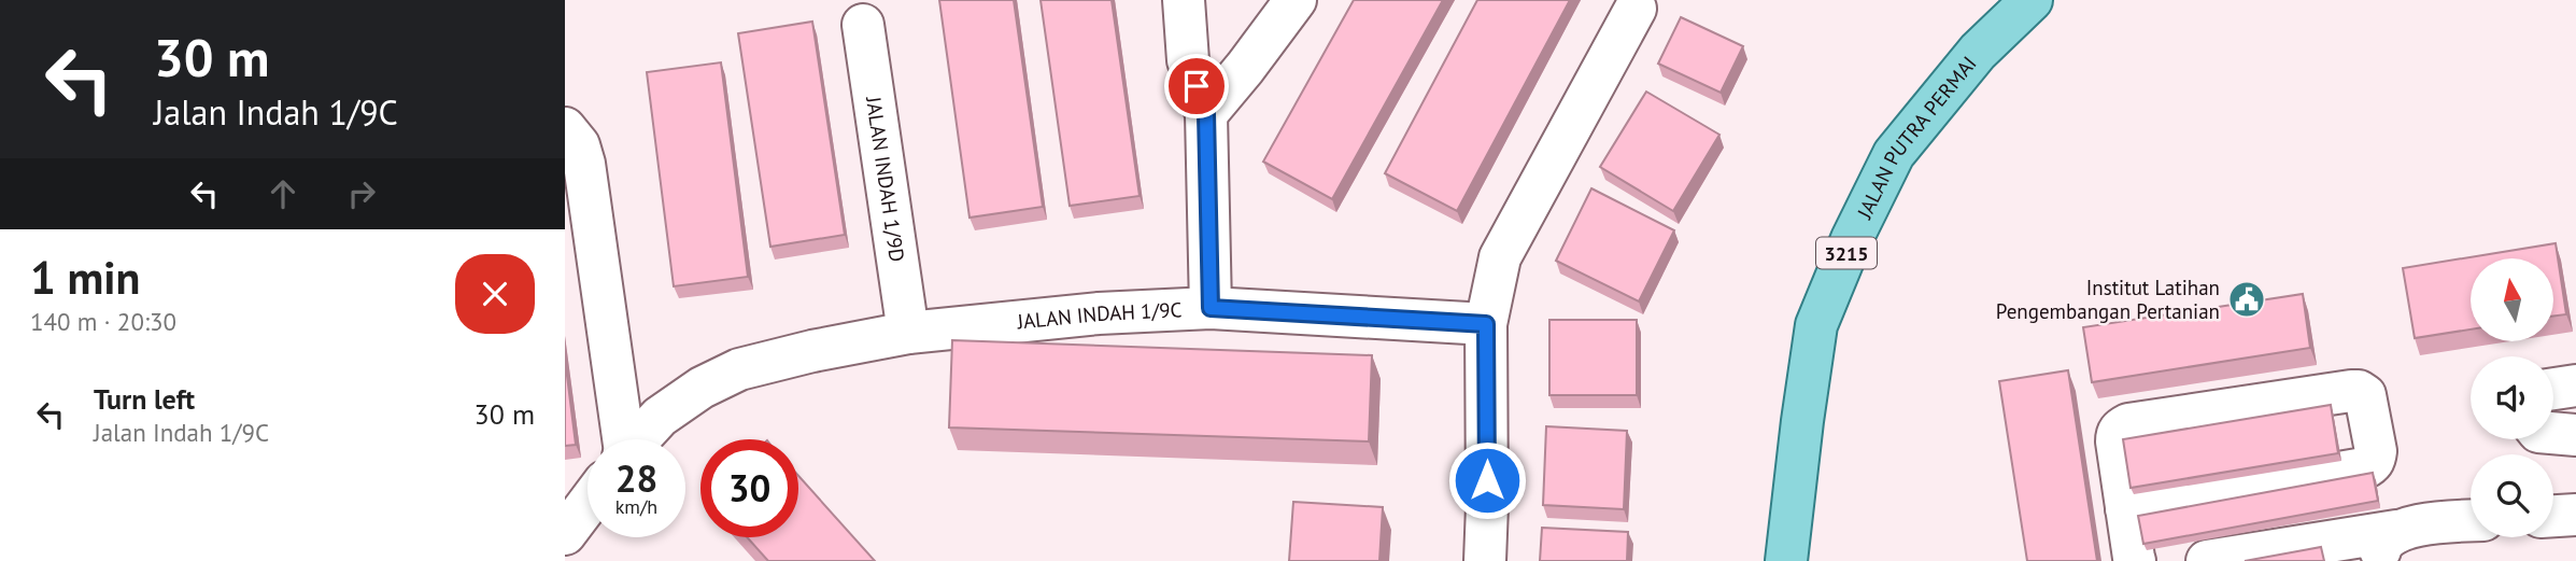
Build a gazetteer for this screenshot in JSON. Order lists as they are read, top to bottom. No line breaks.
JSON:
{"streets":{"main road":["JALAN PUTRA PERMAI","3215"],"street":["JALAN INDAH 1/9D","JALAN INDAH 1/9C"]},"crossings":[["JALAN INDAH 1/9D","JALAN INDAH 1/9C"]],"places":{"public building":["Institut Latihan Pengembangan Pertanian"]},"north":"top","page":{"turn":["30 m","Jalan Indah 1/9C"],"heading":["1 min","140 m · 20:30"],"list":[{"name":"Turn left","note":"Jalan Indah 1/9C","value":"30 m"}],"speed":"28 km/h","limit":"30"}}
